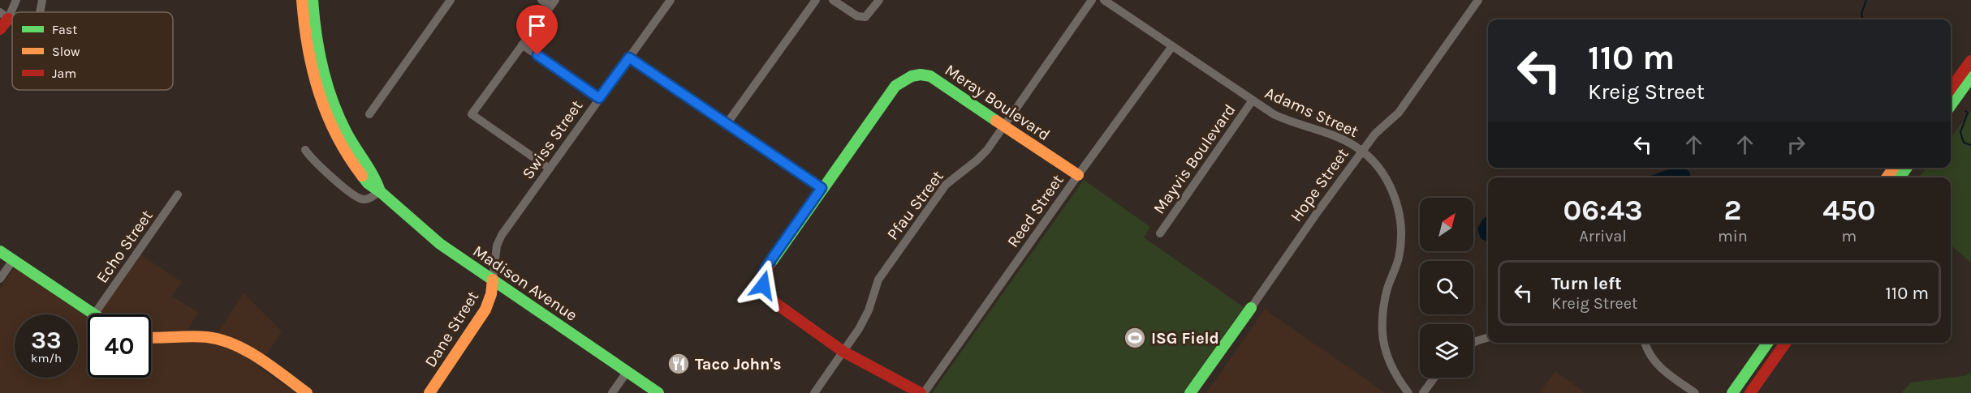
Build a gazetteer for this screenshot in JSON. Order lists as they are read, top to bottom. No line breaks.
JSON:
{"streets":{"street":["Meray Boulevard","Adams Street","Swiss Street","Mayvis Boulevard","Hope Street","Pfau Street","Reed Street","Echo Street","Madison Avenue","Dane Street"]},"crossings":[["Meray Boulevard","Pfau Street"],["Meray Boulevard","Reed Street"],["Adams Street","Mayvis Boulevard"],["Adams Street","Hope Street"],["Adams Street","Reed Street"],["Swiss Street","Madison Avenue"],["Swiss Street","Dane Street"],["Madison Avenue","Dane Street"]],"places":{"sports":["ISG Field"],"restaurant":["Taco John's"]},"legend":["Fast","Slow","Jam"],"north":"top right","page":{"turn":["110 m","Kreig Street"],"eta":["06:43","Arrival","2","min","450","m"],"list":[{"name":"Turn left","note":"Kreig Street","value":"110 m"}],"speed":"33 km/h","limit":"40"}}
